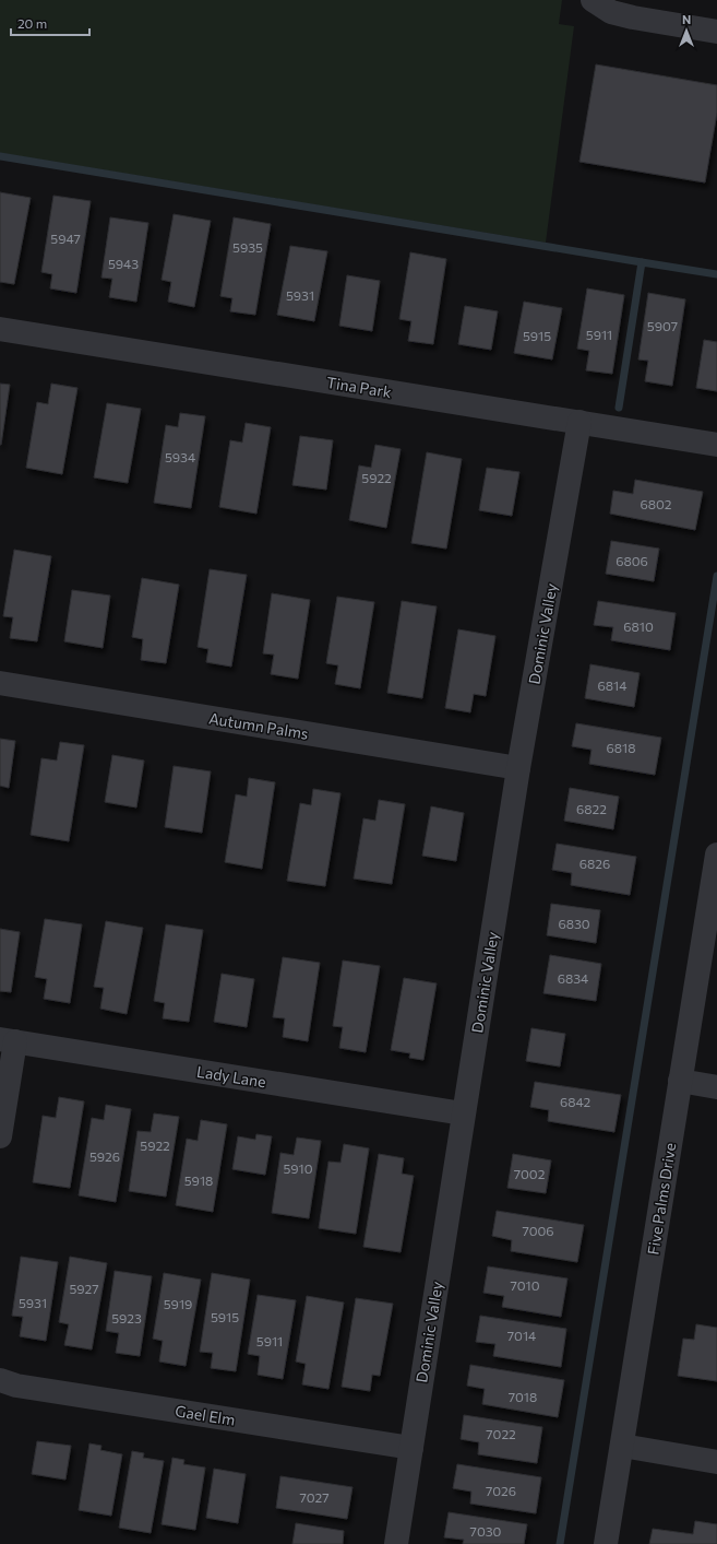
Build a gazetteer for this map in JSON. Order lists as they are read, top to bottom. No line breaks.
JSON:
{"streets":{"street":["Tina Park","Dominic Valley","Autumn Palms","Lady Lane","Five Palms Drive","Gael Elm"]},"crossings":[["Tina Park","Dominic Valley"],["Dominic Valley","Autumn Palms"],["Dominic Valley","Lady Lane"],["Dominic Valley","Gael Elm"]],"house_numbers":["5947","5935","5943","5931","5907","5911","5915","5934","5922","6802","6806","6810","6814","6818","6822","6826","6830","6834","6842","5922","5926","5910","7002","5918","7006","7010","5927","5931","5919","5915","5923","7014","5911","7018","7022","7026","7027","7030"],"scale_bar":"20 m","north":"top"}
